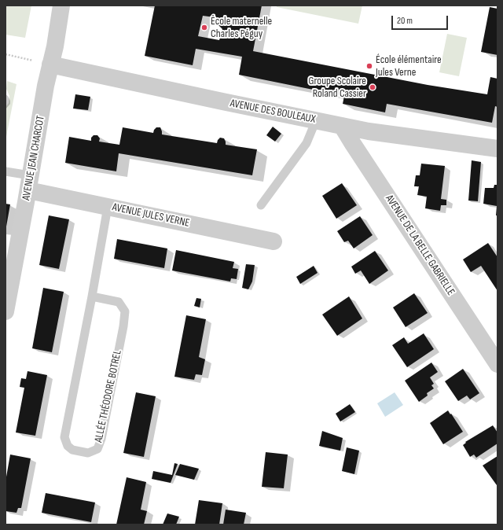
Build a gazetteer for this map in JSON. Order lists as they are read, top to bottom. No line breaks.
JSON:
{"streets":{"street":["AVENUE DES BOULEAUX","AVENUE JEAN CHARCOT","AVENUE JULES VERNE","AVENUE DE LA BELLE GABRIELLE"],"lane":["ALLÉE THÉODORE BOTREL"]},"crossings":[["AVENUE DES BOULEAUX","AVENUE JEAN CHARCOT"],["AVENUE DES BOULEAUX","AVENUE DE LA BELLE GABRIELLE"],["AVENUE JEAN CHARCOT","AVENUE JULES VERNE"],["AVENUE JULES VERNE","ALLÉE THÉODORE BOTREL"]],"places":["École maternelle Charles Péguy","École élémentaire Jules Verne","Groupe Scolaire Roland Cassier"],"scale_bar":"20 m"}
